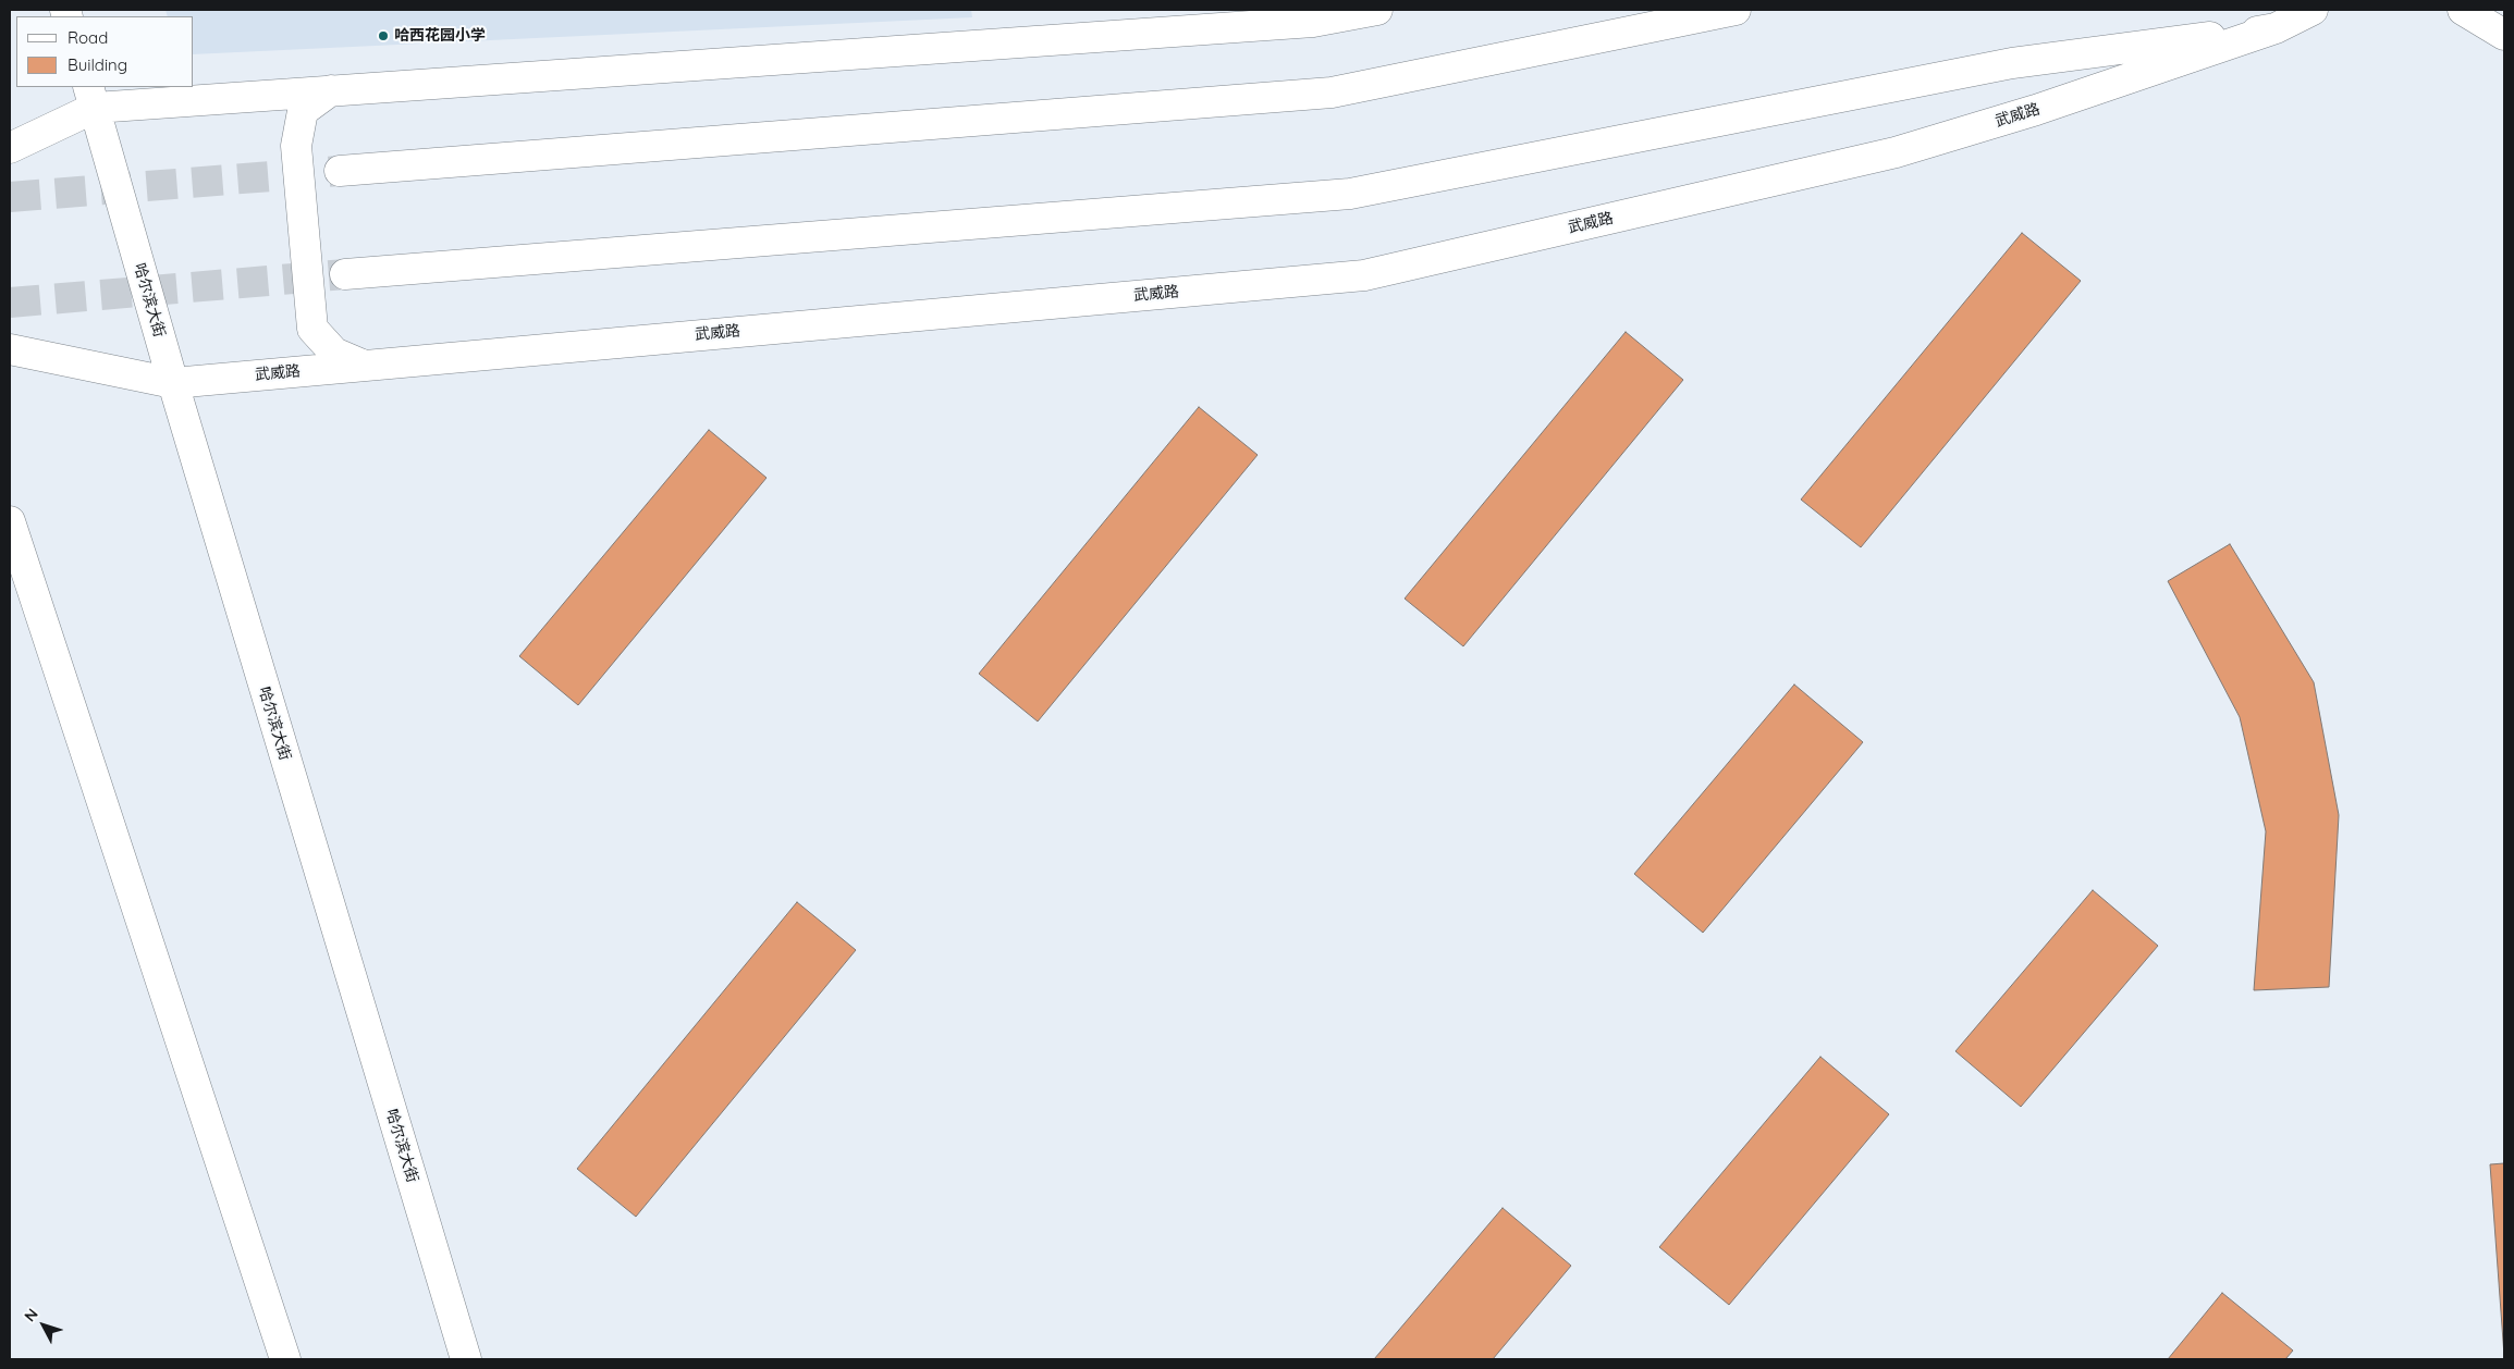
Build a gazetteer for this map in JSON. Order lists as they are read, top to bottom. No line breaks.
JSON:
{"streets":{"main road":["武威路","哈尔滨大街"]},"crossings":[["武威路","哈尔滨大街"]],"places":["哈西花园小学"],"legend":["Road","Building"],"north":"top left"}
